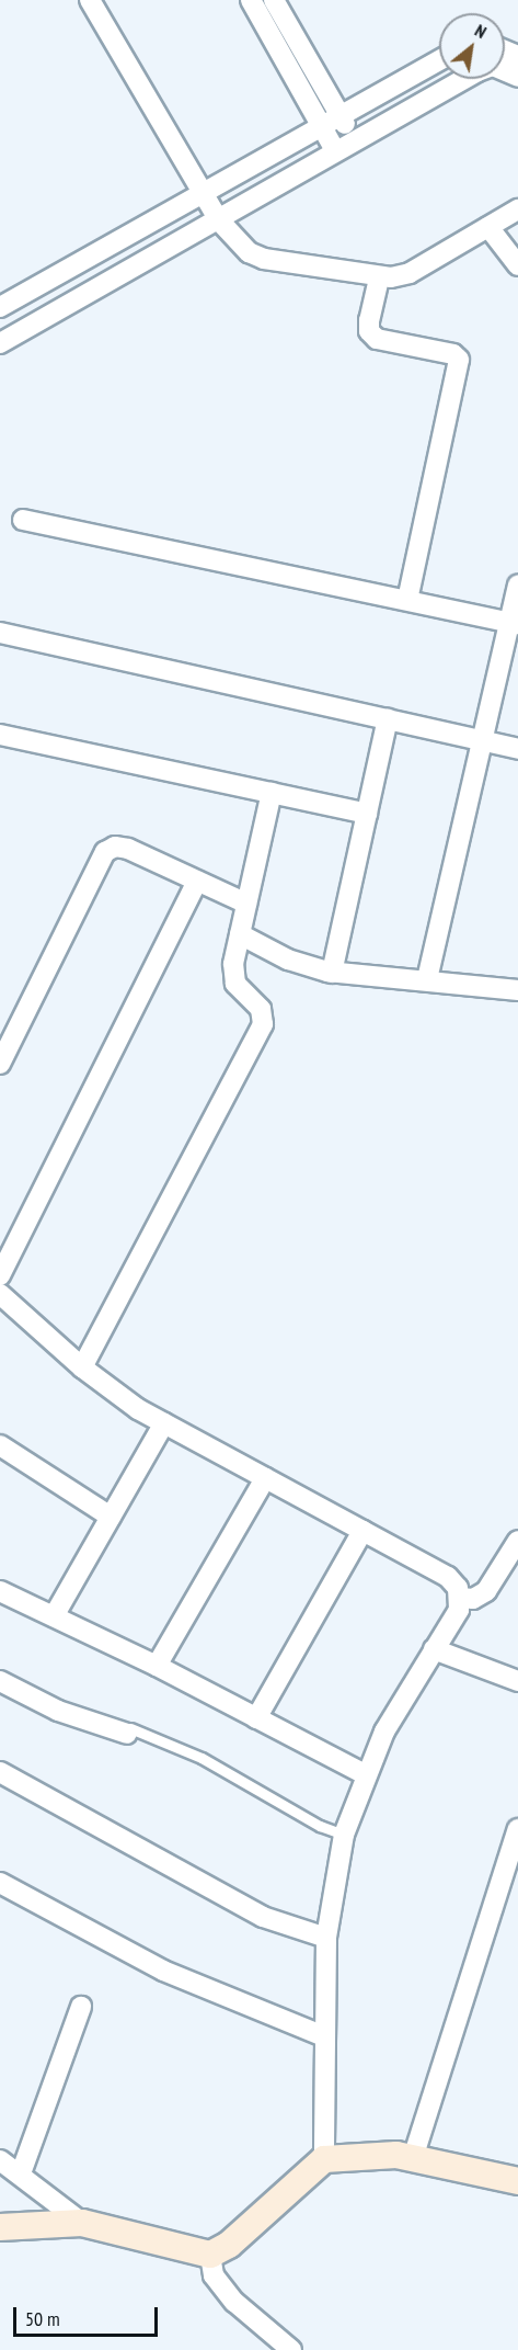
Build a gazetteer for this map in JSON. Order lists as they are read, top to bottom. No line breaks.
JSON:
{"scale_bar":"50 m","north":"top right"}
